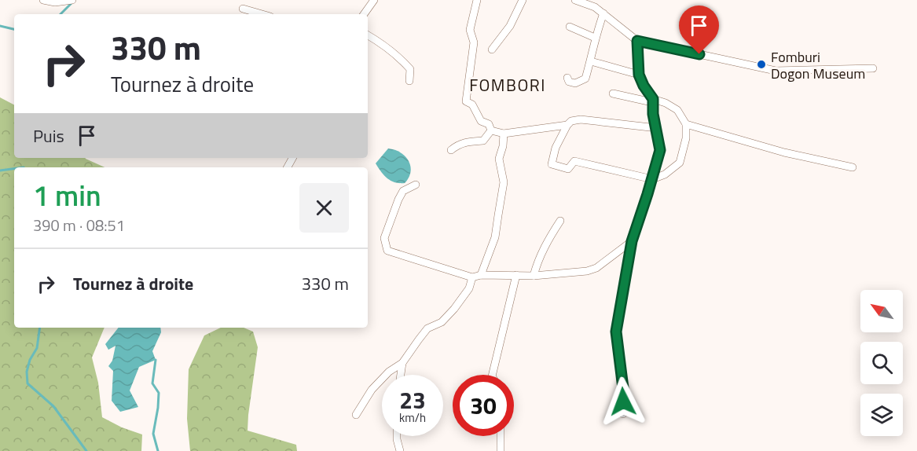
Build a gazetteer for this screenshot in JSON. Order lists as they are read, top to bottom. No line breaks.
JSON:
{"districts":["FOMBORI"],"places":["Fomburi Dogon Museum"],"north":"top left","page":{"turn":["330 m","Tournez à droite"],"then":"Puis","heading":["1 min","390 m · 08:51"],"list":[{"name":"Tournez à droite","value":"330 m"}],"speed":"23 km/h","limit":"30"}}
